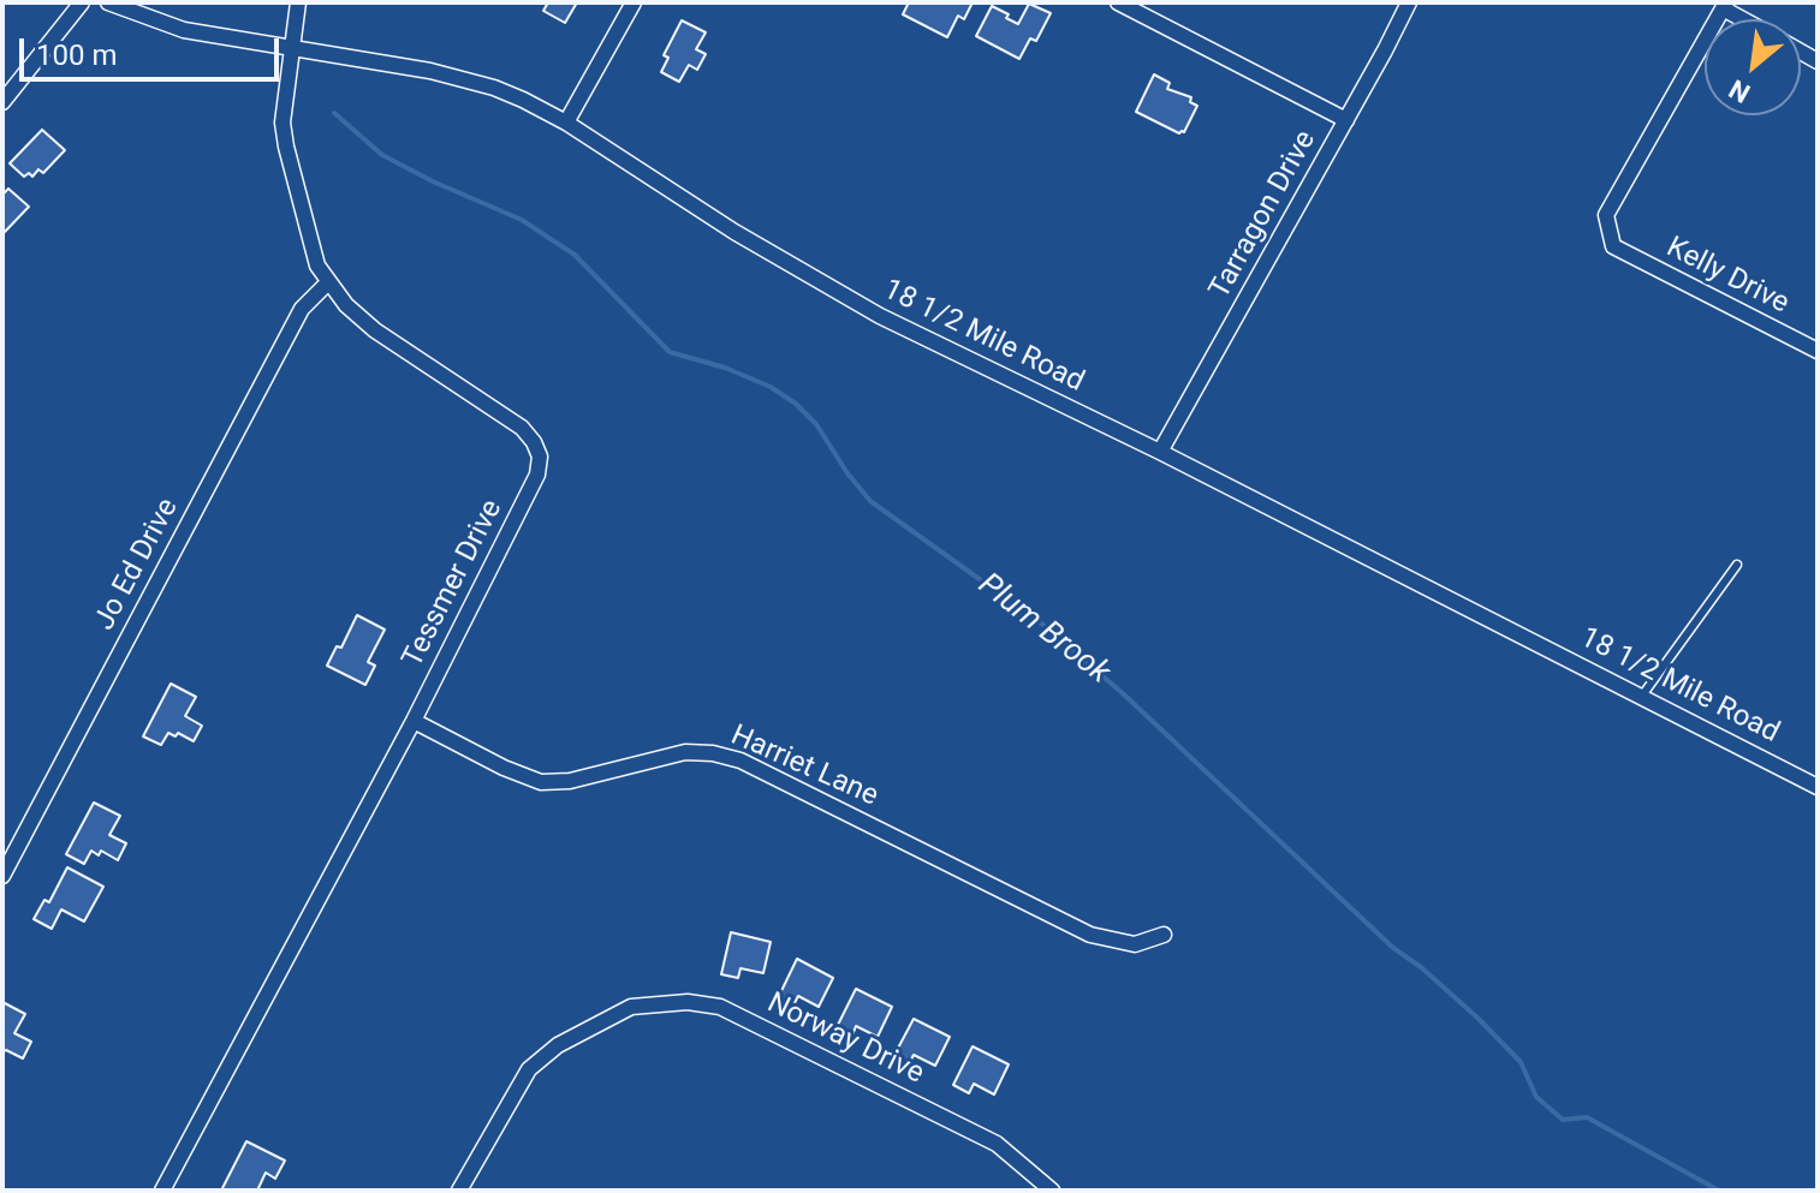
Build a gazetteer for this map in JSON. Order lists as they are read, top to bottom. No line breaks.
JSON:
{"streets":{"street":["Tarragon Drive","Kelly Drive","18 1/2 Mile Road","Jo Ed Drive","Tessmer Drive","Harriet Lane","Norway Drive"]},"crossings":[["Tarragon Drive","18 1/2 Mile Road"],["18 1/2 Mile Road","Tessmer Drive"],["Jo Ed Drive","Tessmer Drive"],["Tessmer Drive","Harriet Lane"]],"water":["Plum Brook"],"scale_bar":"100 m","north":"bottom left"}
